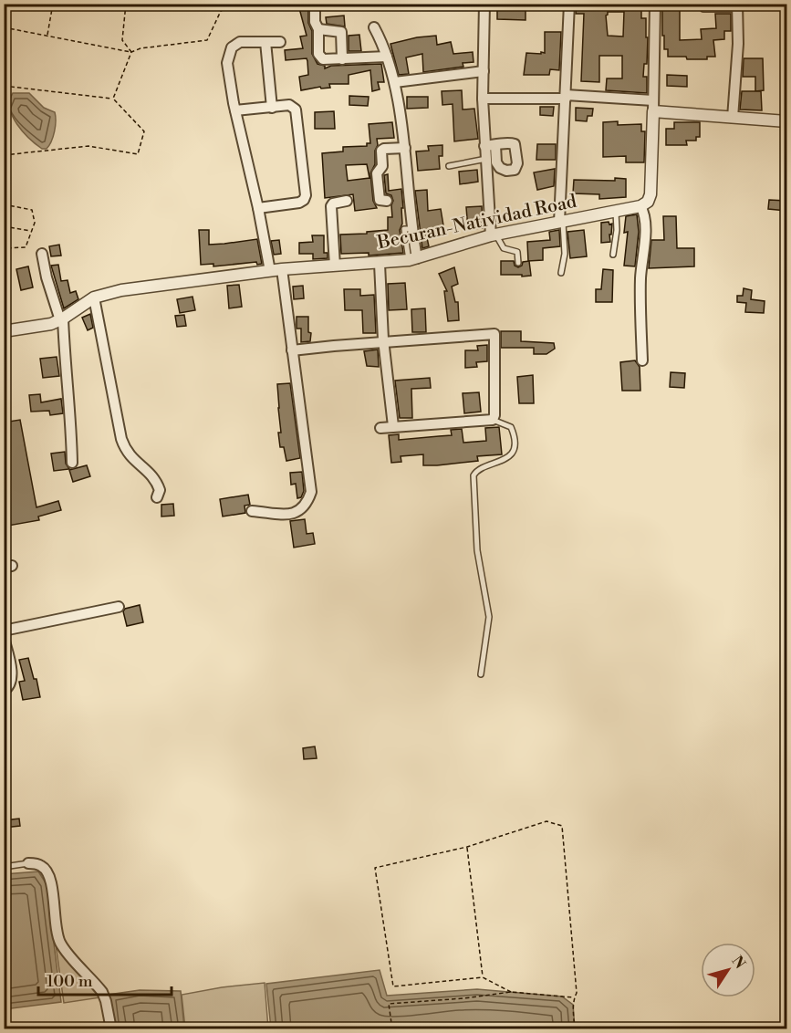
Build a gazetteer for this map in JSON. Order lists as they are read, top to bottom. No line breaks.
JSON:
{"streets":{"street":["Becuran-Natividad Road"]},"scale_bar":"100 m","north":"top right"}
